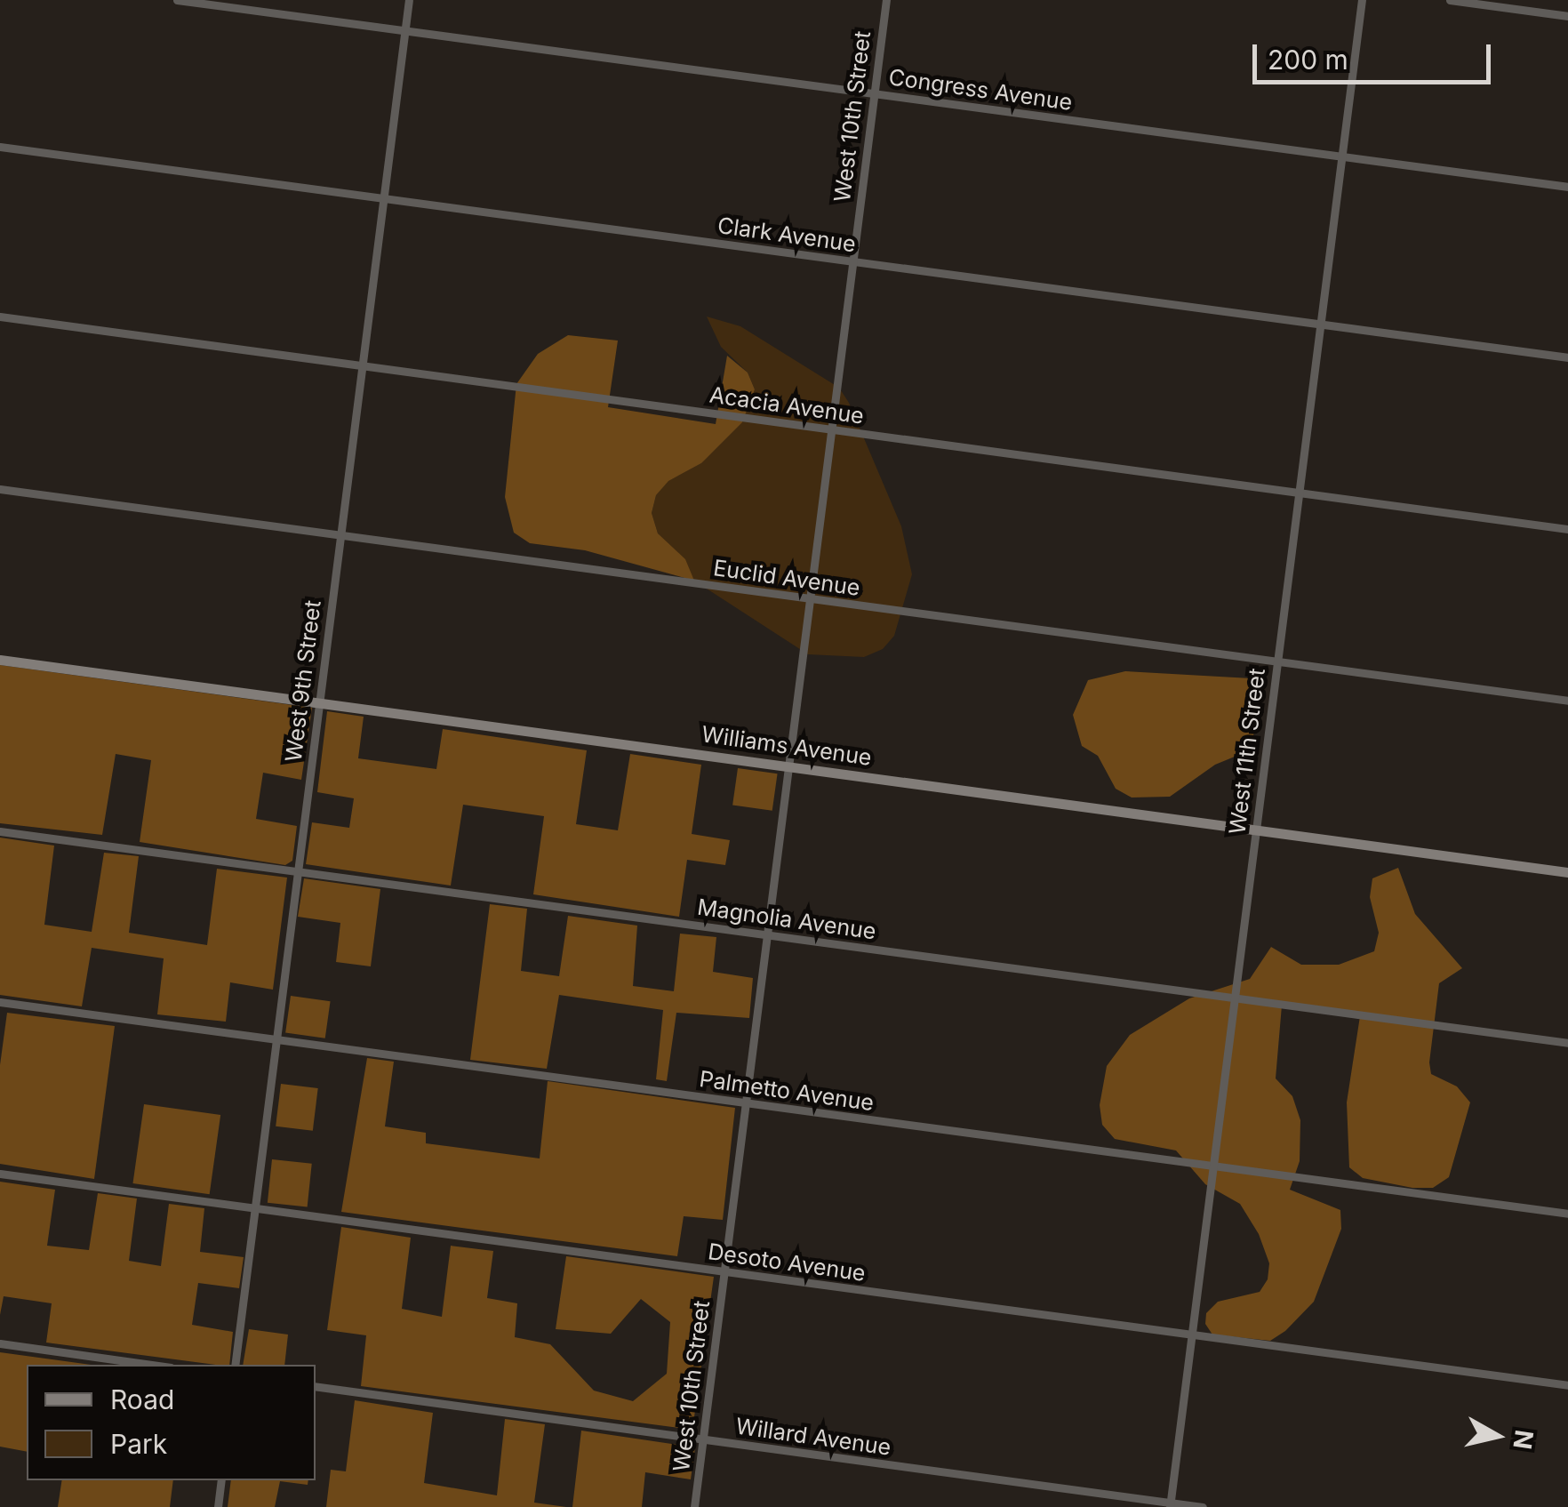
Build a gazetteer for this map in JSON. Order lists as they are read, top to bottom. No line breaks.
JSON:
{"streets":{"street":["Congress Avenue","West 10th Street","Clark Avenue","Acacia Avenue","Euclid Avenue","West 9th Street","Williams Avenue","West 11th Street","Magnolia Avenue","Palmetto Avenue","Desoto Avenue","Willard Avenue"]},"crossings":[["Congress Avenue","West 10th Street"],["Congress Avenue","West 9th Street"],["Congress Avenue","West 11th Street"],["West 10th Street","Clark Avenue"],["West 10th Street","Acacia Avenue"],["West 10th Street","Euclid Avenue"],["West 10th Street","Williams Avenue"],["West 10th Street","Magnolia Avenue"],["West 10th Street","Palmetto Avenue"],["West 10th Street","Desoto Avenue"],["West 10th Street","Willard Avenue"],["Clark Avenue","West 9th Street"],["Clark Avenue","West 11th Street"],["Acacia Avenue","West 9th Street"],["Acacia Avenue","West 11th Street"],["Euclid Avenue","West 9th Street"],["Euclid Avenue","West 11th Street"],["West 9th Street","Williams Avenue"],["West 9th Street","Magnolia Avenue"],["West 9th Street","Palmetto Avenue"],["West 9th Street","Desoto Avenue"],["Williams Avenue","West 11th Street"],["West 11th Street","Magnolia Avenue"],["West 11th Street","Palmetto Avenue"],["West 11th Street","Desoto Avenue"],["West 11th Street","Willard Avenue"]],"legend":["Road","Park"],"scale_bar":"200 m","north":"right"}
